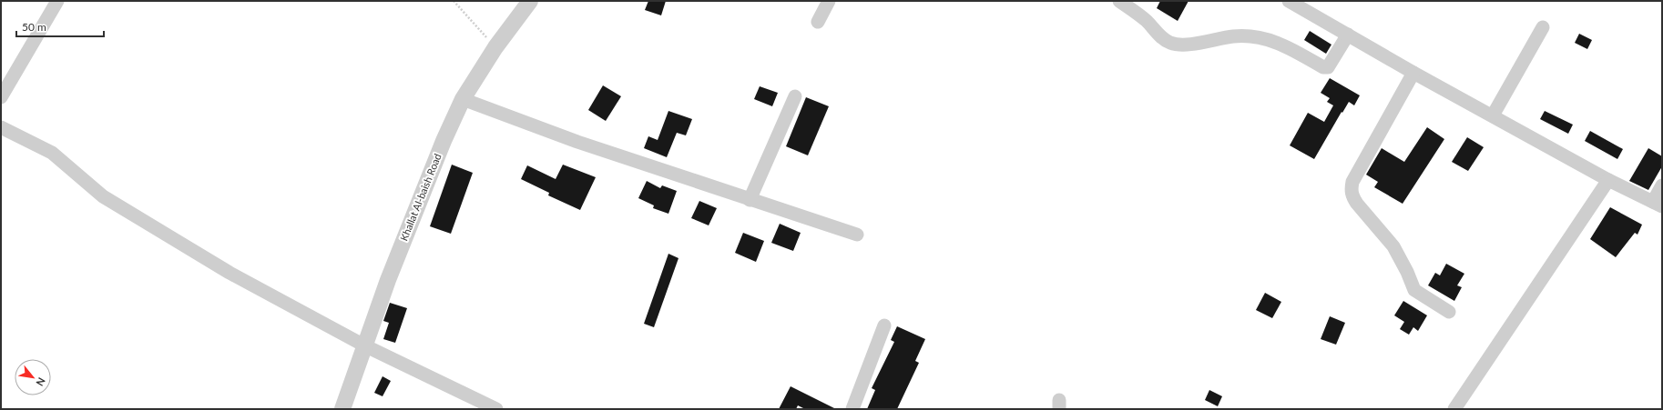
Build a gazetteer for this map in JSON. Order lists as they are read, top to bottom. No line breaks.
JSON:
{"streets":{"street":["Khallat Al-baish Road"]},"scale_bar":"50 m","north":"bottom right"}
